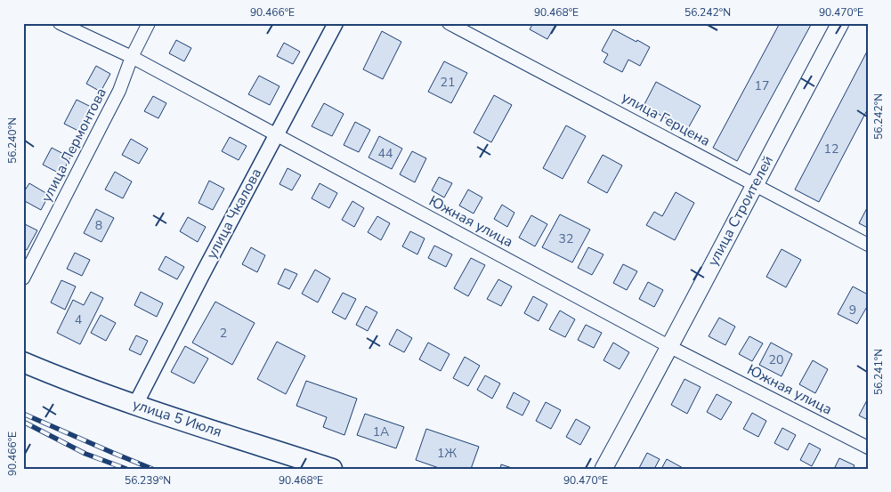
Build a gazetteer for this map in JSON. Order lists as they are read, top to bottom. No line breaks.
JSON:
{"streets":{"highway":["улица 5 Июля"],"main road":["улица Строителей"],"street":["улица Герцена","улица Лермонтова","улица Чкалова","Южная улица"]},"crossings":[["улица Герцена","улица Строителей"],["улица Лермонтова","Южная улица"],["улица Строителей","Южная улица"],["улица Чкалова","Южная улица"],["улица Чкалова","улица 5 Июля"]],"house_numbers":["21","17","12","44","8","32","9","4","2","20","1А","1Ж"],"coordinates":["90.466°E","90.468°E","56.242°N","90.470°E","56.240°N","56.241°N","56.239°N"]}
